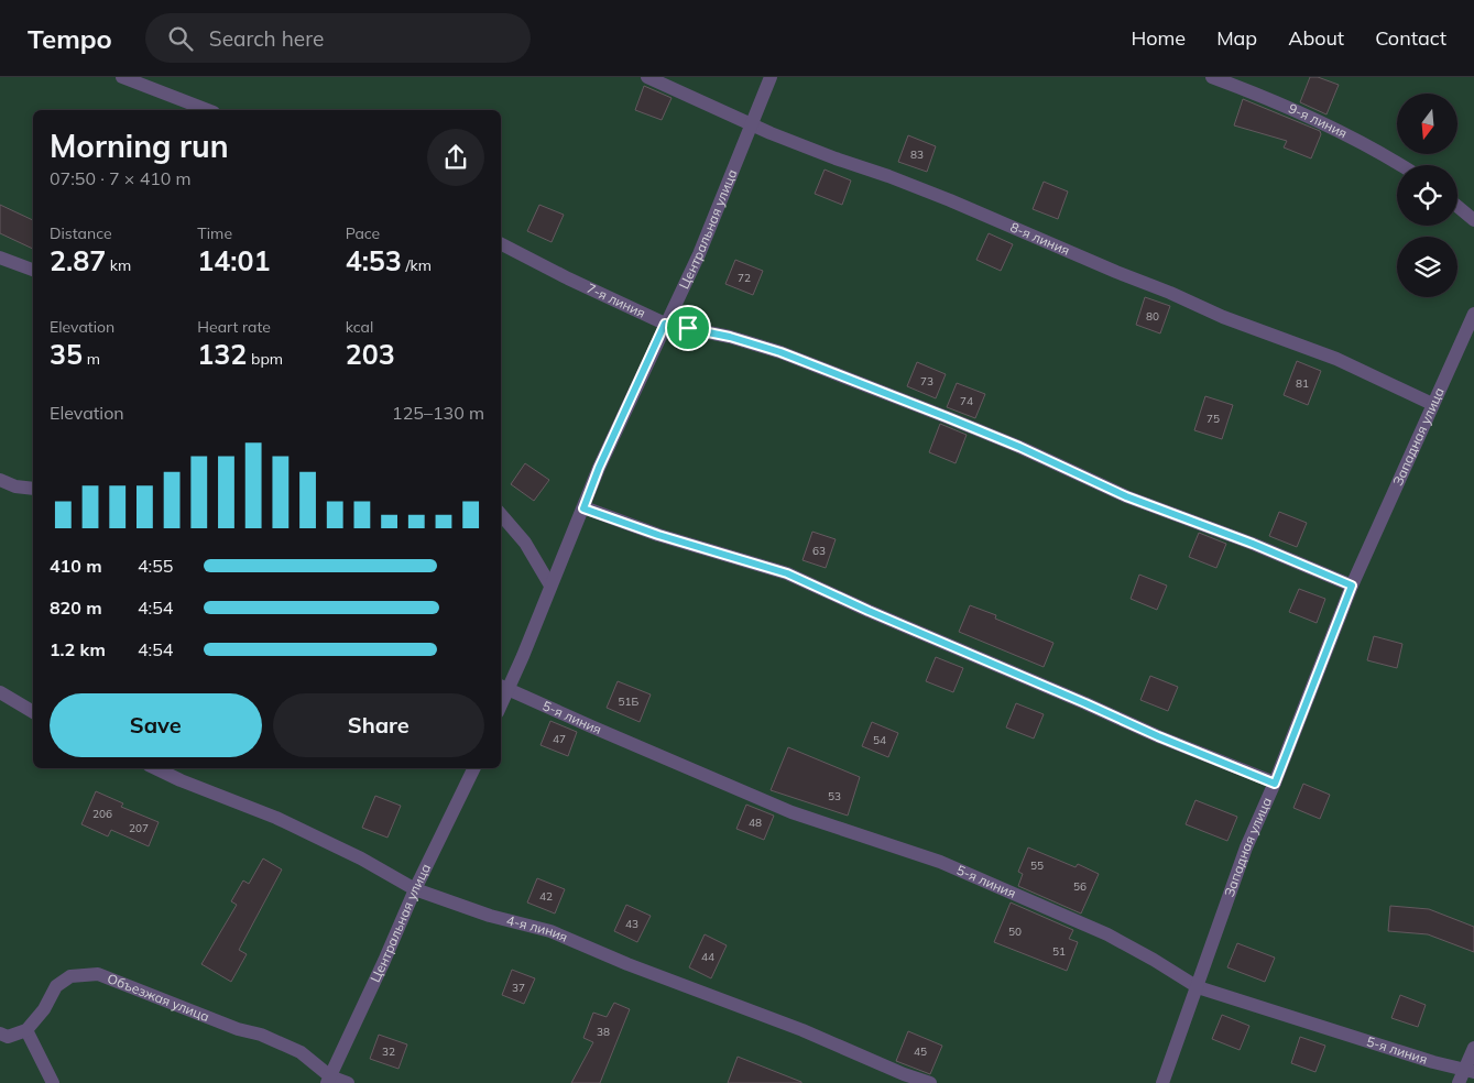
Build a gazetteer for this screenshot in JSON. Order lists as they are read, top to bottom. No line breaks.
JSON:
{"streets":{"street":["9-я линия","Центральная улица","8-я линия","7-я линия","Западная улица","5-я линия","4-я линия","Объезжая улица"]},"crossings":[["Центральная улица","8-я линия"],["Центральная улица","7-я линия"],["Центральная улица","5-я линия"],["Центральная улица","4-я линия"],["Центральная улица","Объезжая улица"],["8-я линия","Западная улица"],["7-я линия","Западная улица"],["Западная улица","5-я линия"]],"house_numbers":["83","72","80","73","81","74","75","63","51Б","47","54","53","206","48","207","55","56","42","43","50","51","44","37","38","32","45"],"north":"bottom","page":{"header":"Tempo","search":"Search here","nav":["Home","Map","About","Contact"],"heading":["Morning run","07:50 · 7 × 410 m"],"stats":[["Distance","2.87 km"],["Time","14:01"],["Pace","4:53 /km"],["Elevation","35 m"],["Heart rate","132 bpm"],["kcal","203"]],"chart":["Elevation","125–130 m"],"list":[{"name":"410 m","note":"4:55"},{"name":"820 m","note":"4:54"},{"name":"1.2 km","note":"4:54"}],"buttons":["Save","Share"]}}
